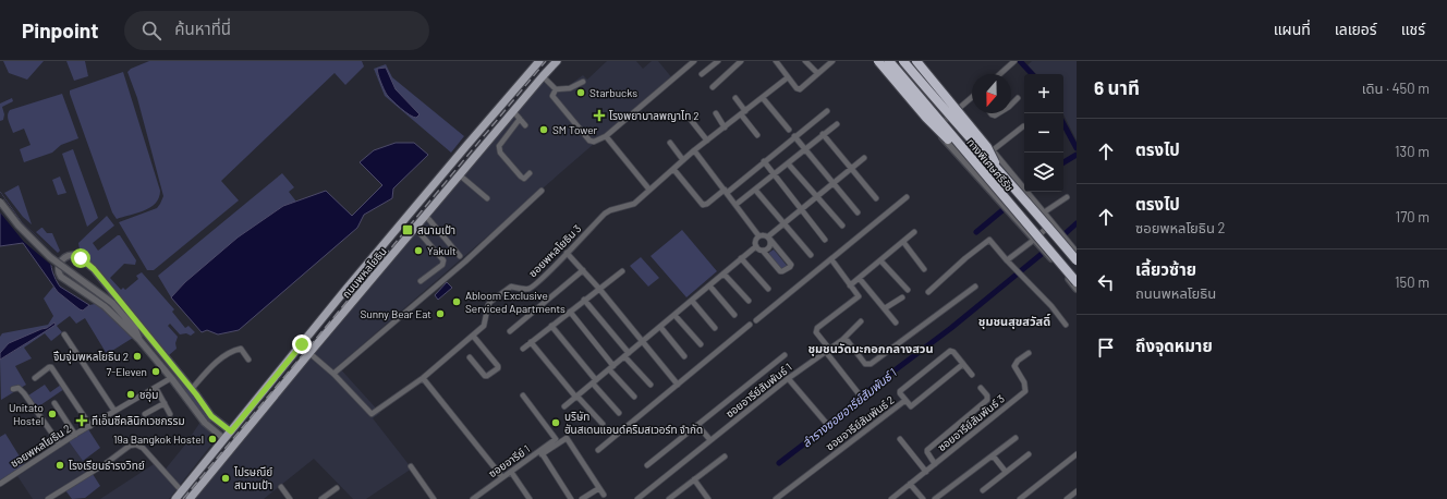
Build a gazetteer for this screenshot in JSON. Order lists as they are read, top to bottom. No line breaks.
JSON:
{"streets":{"highway":["ทางพิเศษศรีรัช"],"main road":["ถนนพหลโยธิน"],"street":["ซอยพหลโยธิน 3","ซอยอารีย์สัมพันธ์ 1","ซอยอารีย์สัมพันธ์ 2","ซอยอารีย์สัมพันธ์ 3","ซอยพหลโยธิน 2","ซอยอารีย์ 1"]},"crossings":[["ซอยพหลโยธิน 3","ถนนพหลโยธิน"]],"districts":["ชุมชนสุขสวัสดิ์","ชุมชนวัดมะกอกกลางสวน"],"water":["ลำรางซอยอารีย์สัมพันธ์ 1"],"places":{"other":["Starbucks","SM Tower","Yakult","Abloom Exclusive Serviced Apartments","Sunny Bear Eat","จิ้มจุ่มพหลโยธิน 2","7-Eleven","ชอุ่ม","Unitato Hostel","บริษัท ฮันสเดนแอนด์คริมสเวอร์ท จำกัด","19a Bangkok Hostel","โรงเรียนธำรงวิทย์","ไปรษณีย์ สนามเป้า"],"health":["โรงพยาบาลพญาไท 2","ทีเอ็นซีคลินิกเวชกรรม"],"transit":["สนามเป้า"]},"north":"bottom","page":{"header":"Pinpoint","search":"ค้นหาที่นี่","nav":["แผนที่","เลเยอร์","แชร์"],"heading":["6 นาที","เดิน · 450 m"],"map_buttons":["+","−"],"list":[["ตรงไป","130 m"],["ตรงไป","ซอยพหลโยธิน 2","170 m"],["เลี้ยวซ้าย","ถนนพหลโยธิน","150 m"],"ถึงจุดหมาย"]}}
